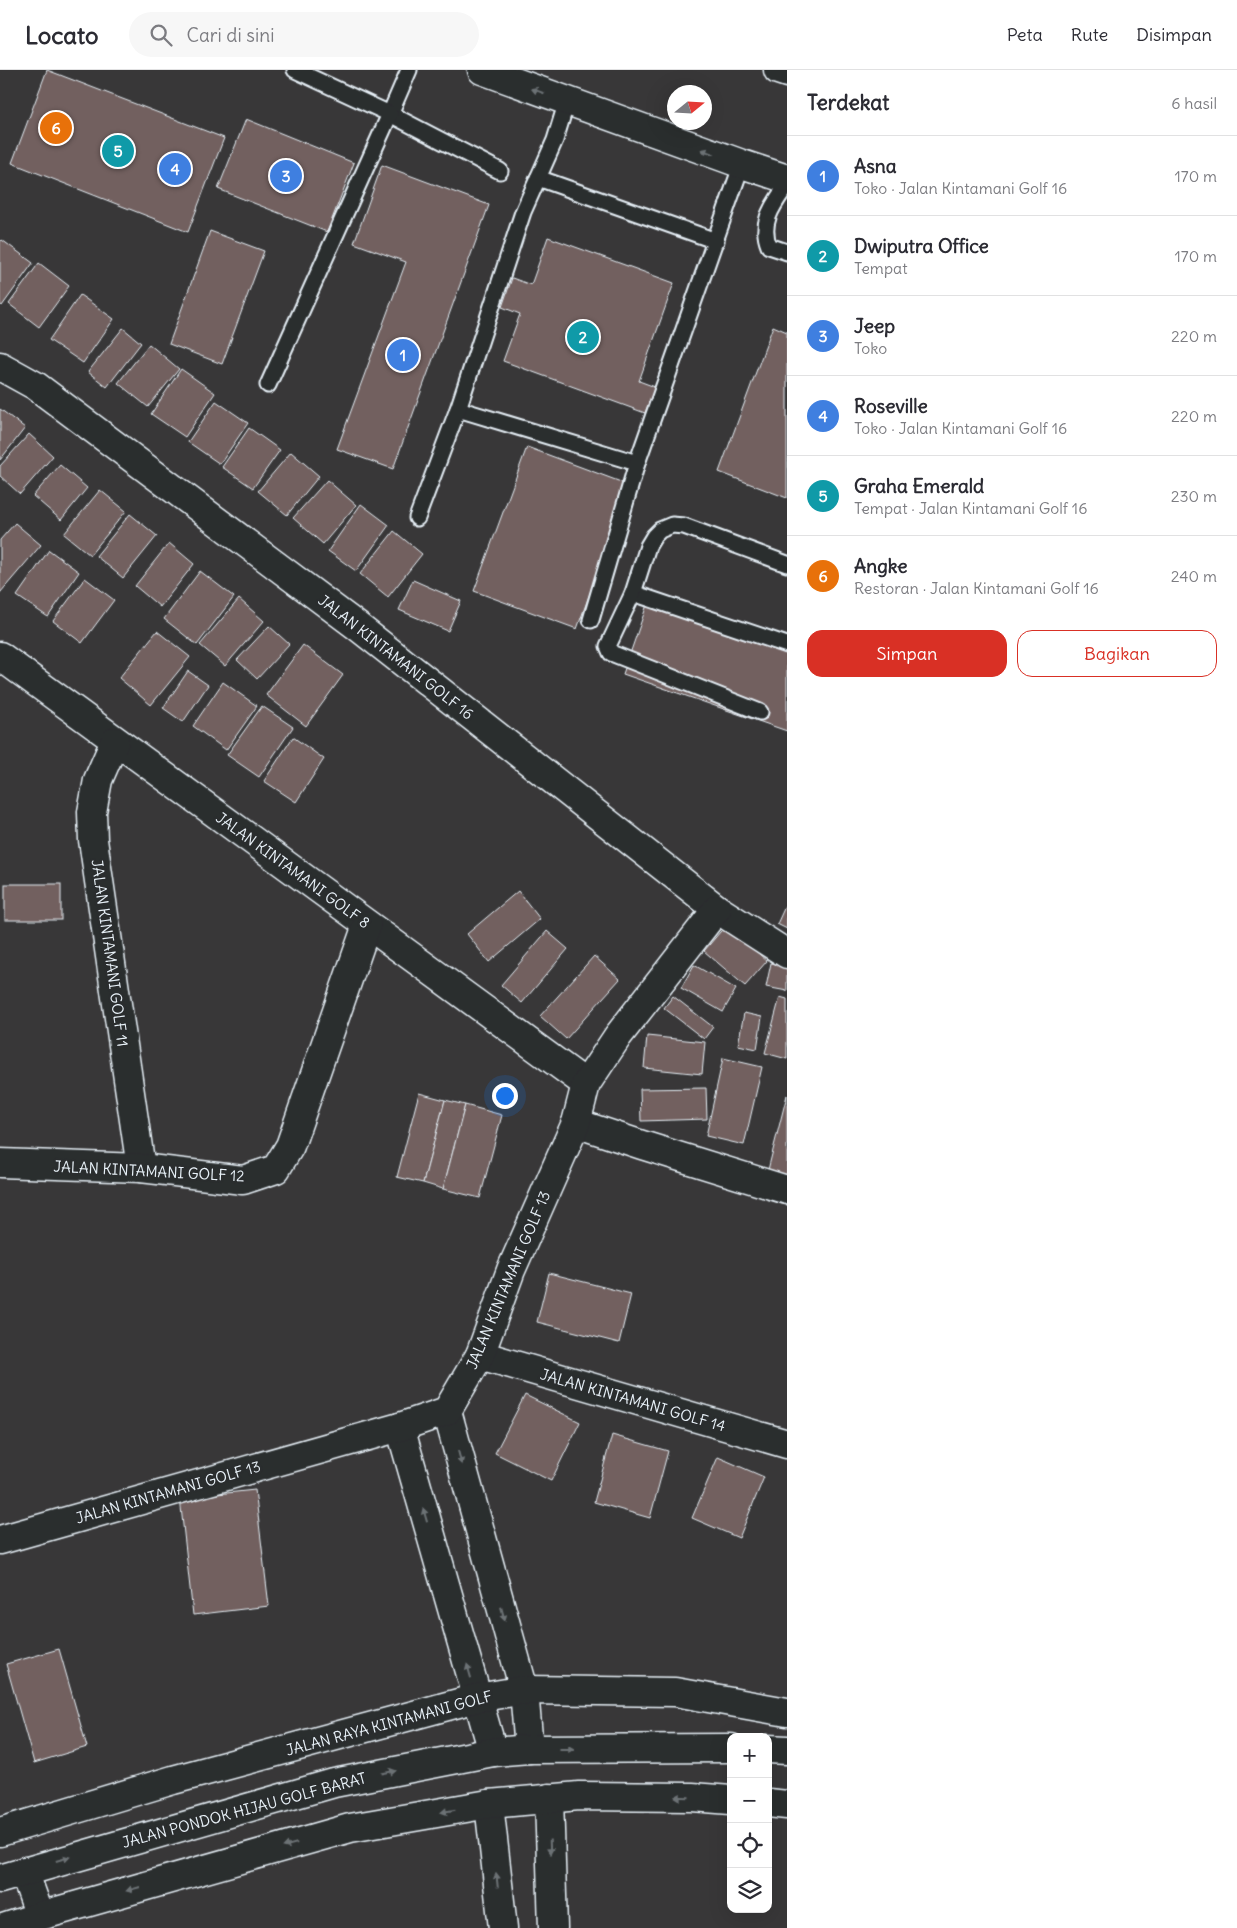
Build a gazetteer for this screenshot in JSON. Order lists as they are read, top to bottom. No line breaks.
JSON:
{"streets":{"street":["JALAN KINTAMANI GOLF 16","JALAN KINTAMANI GOLF 8","JALAN KINTAMANI GOLF 11","JALAN KINTAMANI GOLF 12","JALAN KINTAMANI GOLF 13","JALAN KINTAMANI GOLF 14","JALAN RAYA KINTAMANI GOLF","JALAN PONDOK HIJAU GOLF BARAT"]},"crossings":[["JALAN KINTAMANI GOLF 16","JALAN KINTAMANI GOLF 13"],["JALAN KINTAMANI GOLF 8","JALAN KINTAMANI GOLF 11"],["JALAN KINTAMANI GOLF 8","JALAN KINTAMANI GOLF 12"],["JALAN KINTAMANI GOLF 8","JALAN KINTAMANI GOLF 13"],["JALAN KINTAMANI GOLF 11","JALAN KINTAMANI GOLF 12"],["JALAN KINTAMANI GOLF 13","JALAN KINTAMANI GOLF 14"]],"north":"right","page":{"header":"Locato","search":"Cari di sini","nav":["Peta","Rute","Disimpan"],"heading":["Terdekat","6 hasil"],"pins":["6","5","4","3","2","1"],"list":[{"mark":"1","name":"Asna","note":"Toko · Jalan Kintamani Golf 16","value":"170 m"},{"mark":"2","name":"Dwiputra Office","note":"Tempat","value":"170 m"},{"mark":"3","name":"Jeep","note":"Toko","value":"220 m"},{"mark":"4","name":"Roseville","note":"Toko · Jalan Kintamani Golf 16","value":"220 m"},{"mark":"5","name":"Graha Emerald","note":"Tempat · Jalan Kintamani Golf 16","value":"230 m"},{"mark":"6","name":"Angke","note":"Restoran · Jalan Kintamani Golf 16","value":"240 m"}],"buttons":["Simpan","Bagikan"],"map_buttons":["+","−"]}}
